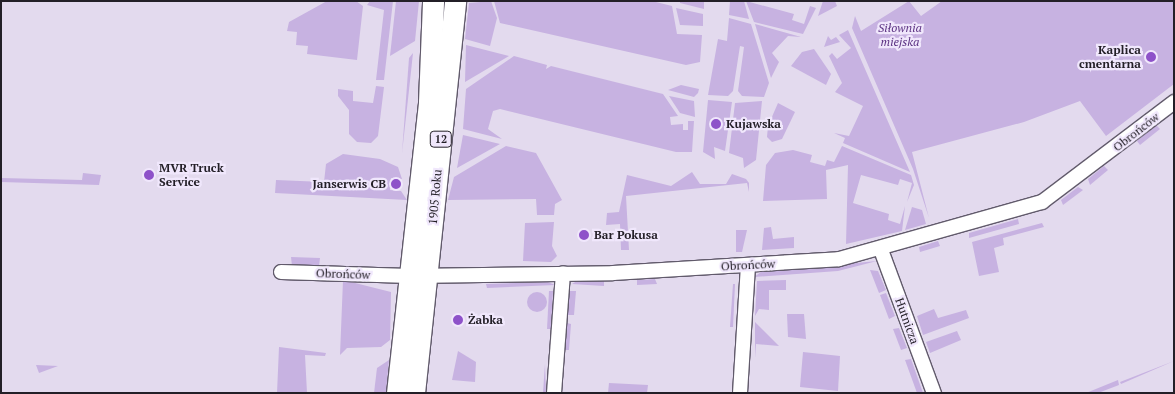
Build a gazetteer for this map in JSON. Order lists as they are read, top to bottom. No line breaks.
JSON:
{"streets":{"main road":["12","1905 Roku"],"street":["Obrońców","Hutnicza"]},"crossings":[["Obrońców","1905 Roku"],["Obrońców","Hutnicza"]],"parks":["Siłownia miejska"],"places":["Kaplica cmentarna","Kujawska","MVR Truck Service","Janserwis CB","Bar Pokusa","Żabka"]}
